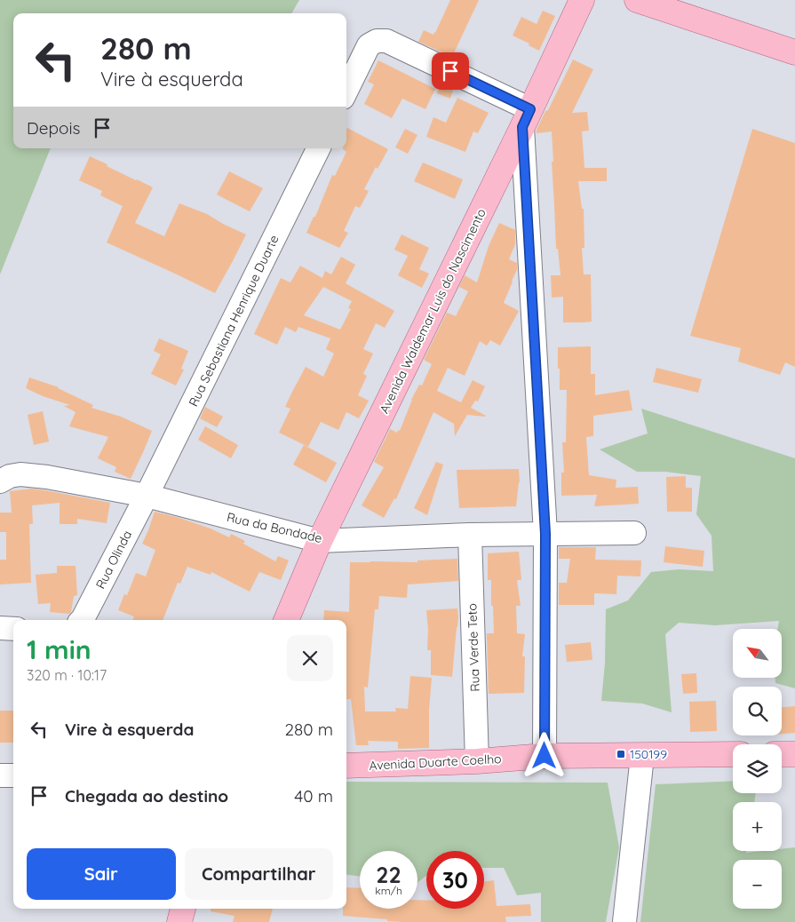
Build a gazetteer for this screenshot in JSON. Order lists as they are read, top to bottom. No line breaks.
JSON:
{"streets":{"main road":["Avenida Waldemar Luis do Nascimento","Avenida Duarte Coelho"],"street":["Rua Sebastiana Henrique Duarte","Rua da Bondade","Rua Olinda","Rua Verde Teto"]},"crossings":[["Avenida Waldemar Luis do Nascimento","Rua da Bondade"],["Rua Sebastiana Henrique Duarte","Rua da Bondade"],["Rua Sebastiana Henrique Duarte","Rua Olinda"],["Rua da Bondade","Rua Olinda"],["Rua da Bondade","Rua Verde Teto"],["Rua Verde Teto","Avenida Duarte Coelho"]],"places":{"transit":["150199"]},"north":"top left","page":{"turn":["280 m","Vire à esquerda"],"then":"Depois","heading":["1 min","320 m · 10:17"],"map_buttons":["+","−"],"list":[{"name":"Vire à esquerda","value":"280 m"},{"name":"Chegada ao destino","value":"40 m"}],"buttons":["Sair","Compartilhar"],"speed":"22 km/h","limit":"30"}}
